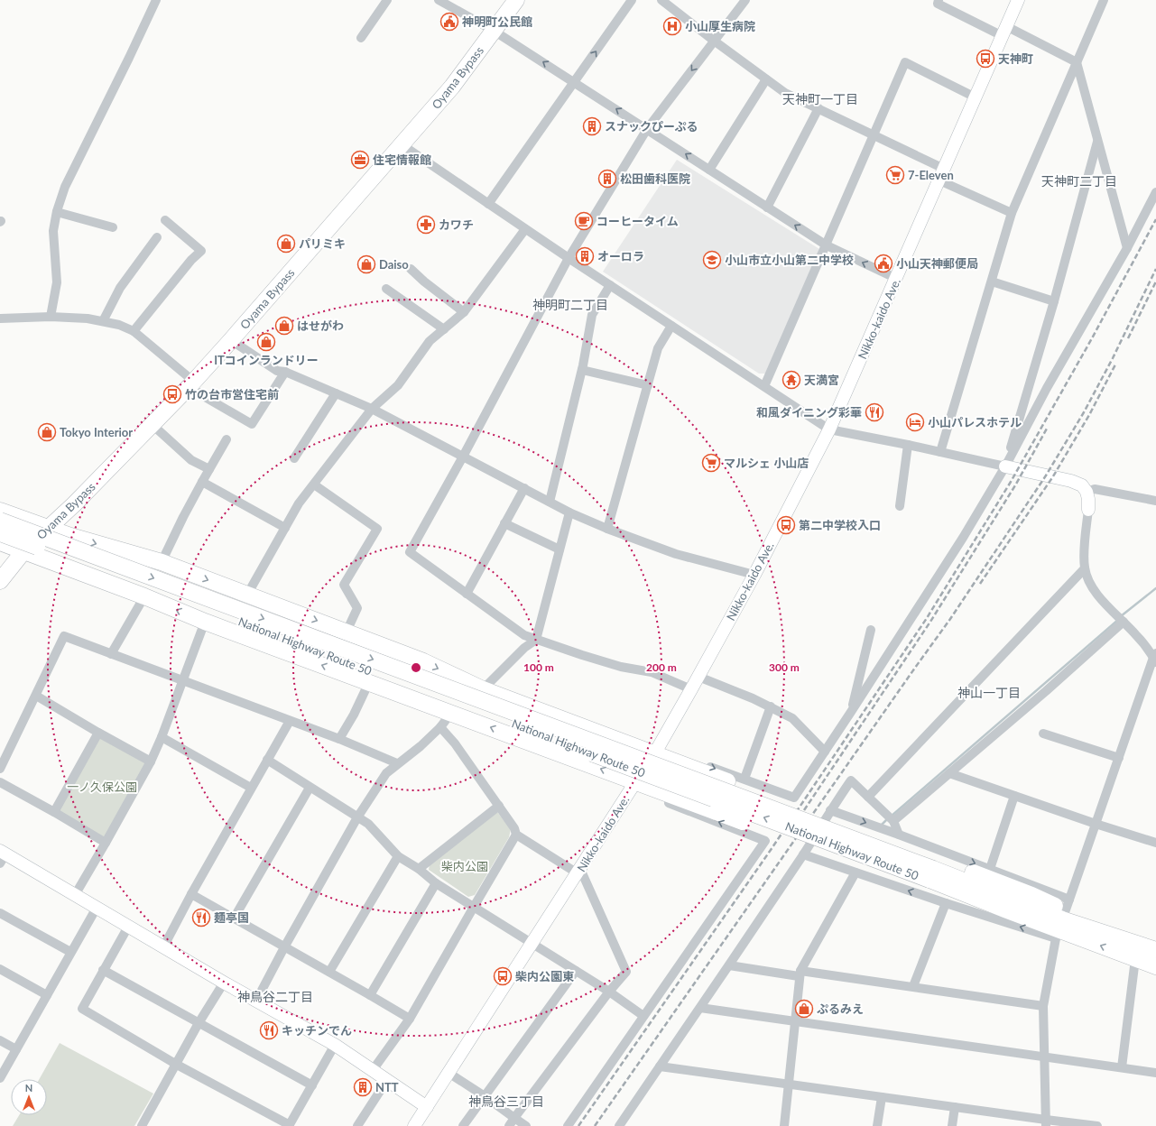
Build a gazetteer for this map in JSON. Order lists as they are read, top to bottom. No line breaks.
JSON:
{"streets":{"highway":["Oyama Bypass","National Highway Route 50"],"main road":["Nikko-kaido Ave."]},"districts":["天神町一丁目","天神町二丁目","神明町二丁目","神山一丁目","神鳥谷二丁目","神鳥谷三丁目"],"parks":["一ノ久保公園","柴内公園"],"places":{"public building":["神明町公民館","小山天神郵便局"],"hospital":["小山厚生病院"],"bus stop":["天神町","竹の台市営住宅前","第二中学校入口","柴内公園東"],"building":["スナックぴーぷる","松田歯科医院","オーロラ","NTT"],"office":["住宅情報館"],"supermarket":["7-Eleven","マルシェ 小山店"],"cafe":["コーヒータイム"],"pharmacy":["カワチ"],"shop":["パリミキ","Daiso","はせがわ","ITコインランドリー","Tokyo Interior","ぷるみえ"],"school or university":["小山市立小山第二中学校"],"temple":["天満宮"],"restaurant":["和風ダイニング彩華","麺亭国","キッチンでん"],"hotel":["小山パレスホテル"]},"north":"top","rings":["100 m","200 m","300 m"]}
